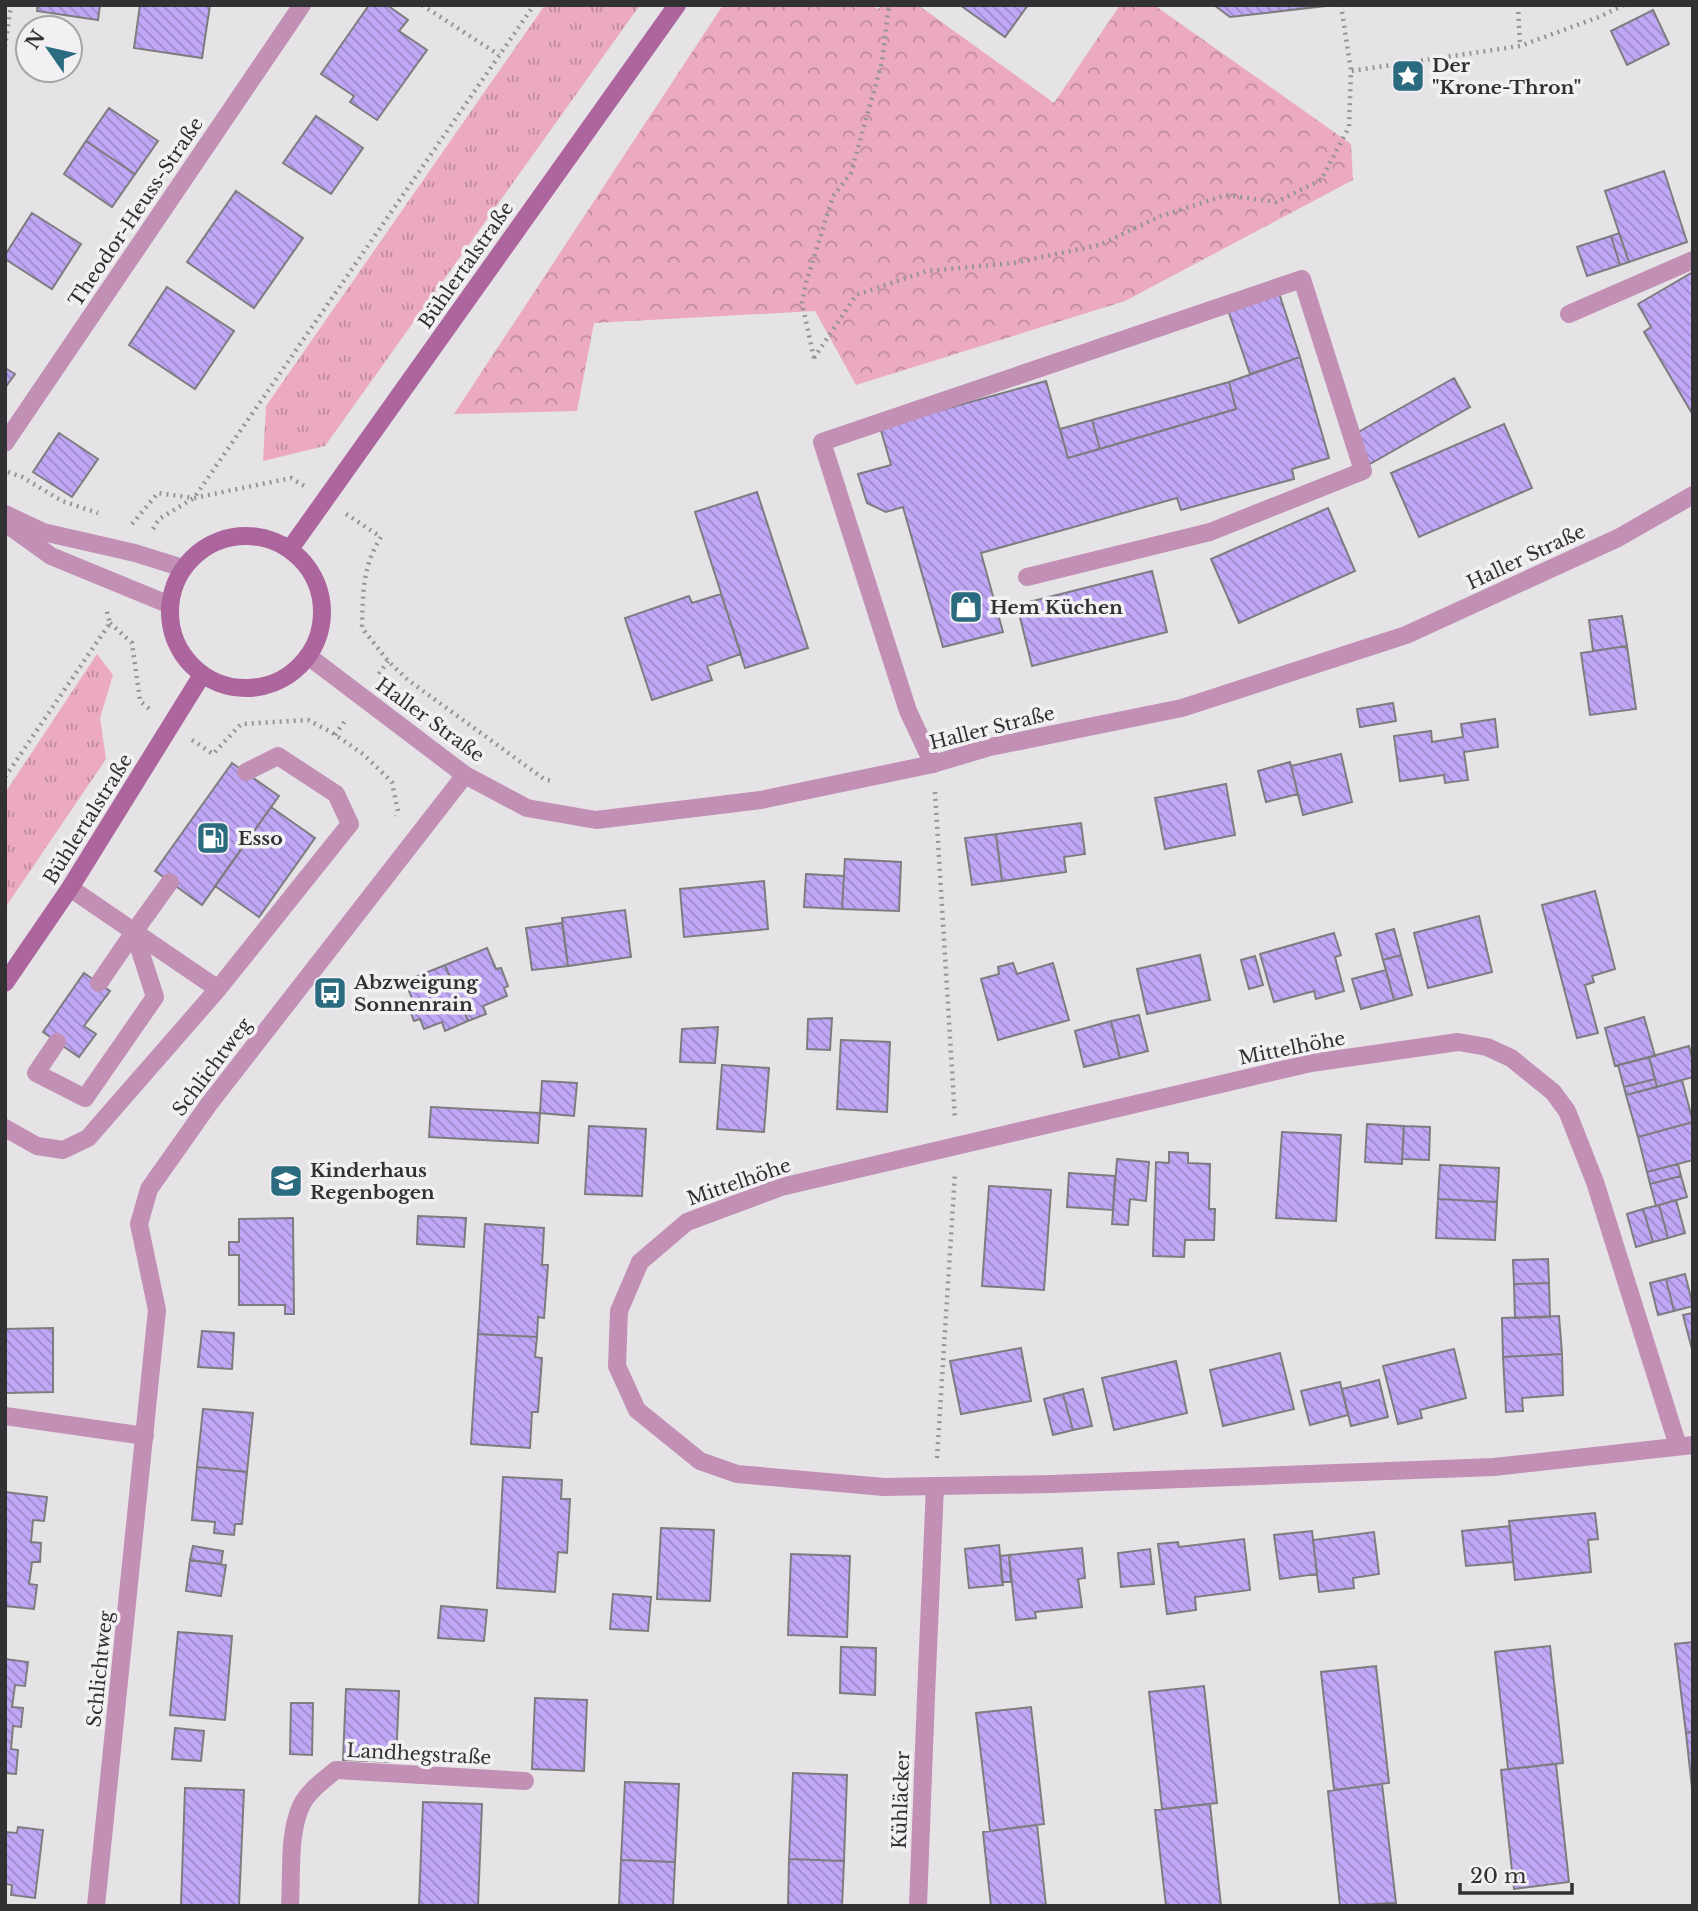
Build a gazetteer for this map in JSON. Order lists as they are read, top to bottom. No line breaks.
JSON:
{"streets":{"main road":["Bühlertalstraße"],"street":["Theodor-Heuss-Straße","Haller Straße","Mittelhöhe","Schlichtweg","Landhegstraße","Kühläcker"]},"crossings":[["Bühlertalstraße","Haller Straße"],["Haller Straße","Schlichtweg"],["Mittelhöhe","Kühläcker"]],"places":{"place":["Der \"Krone-Thron\""],"shop":["Hem Küchen"],"fuel station":["Esso"],"bus stop":["Abzweigung Sonnenrain"],"school or university":["Kinderhaus Regenbogen"]},"scale_bar":"20 m","north":"top left"}
